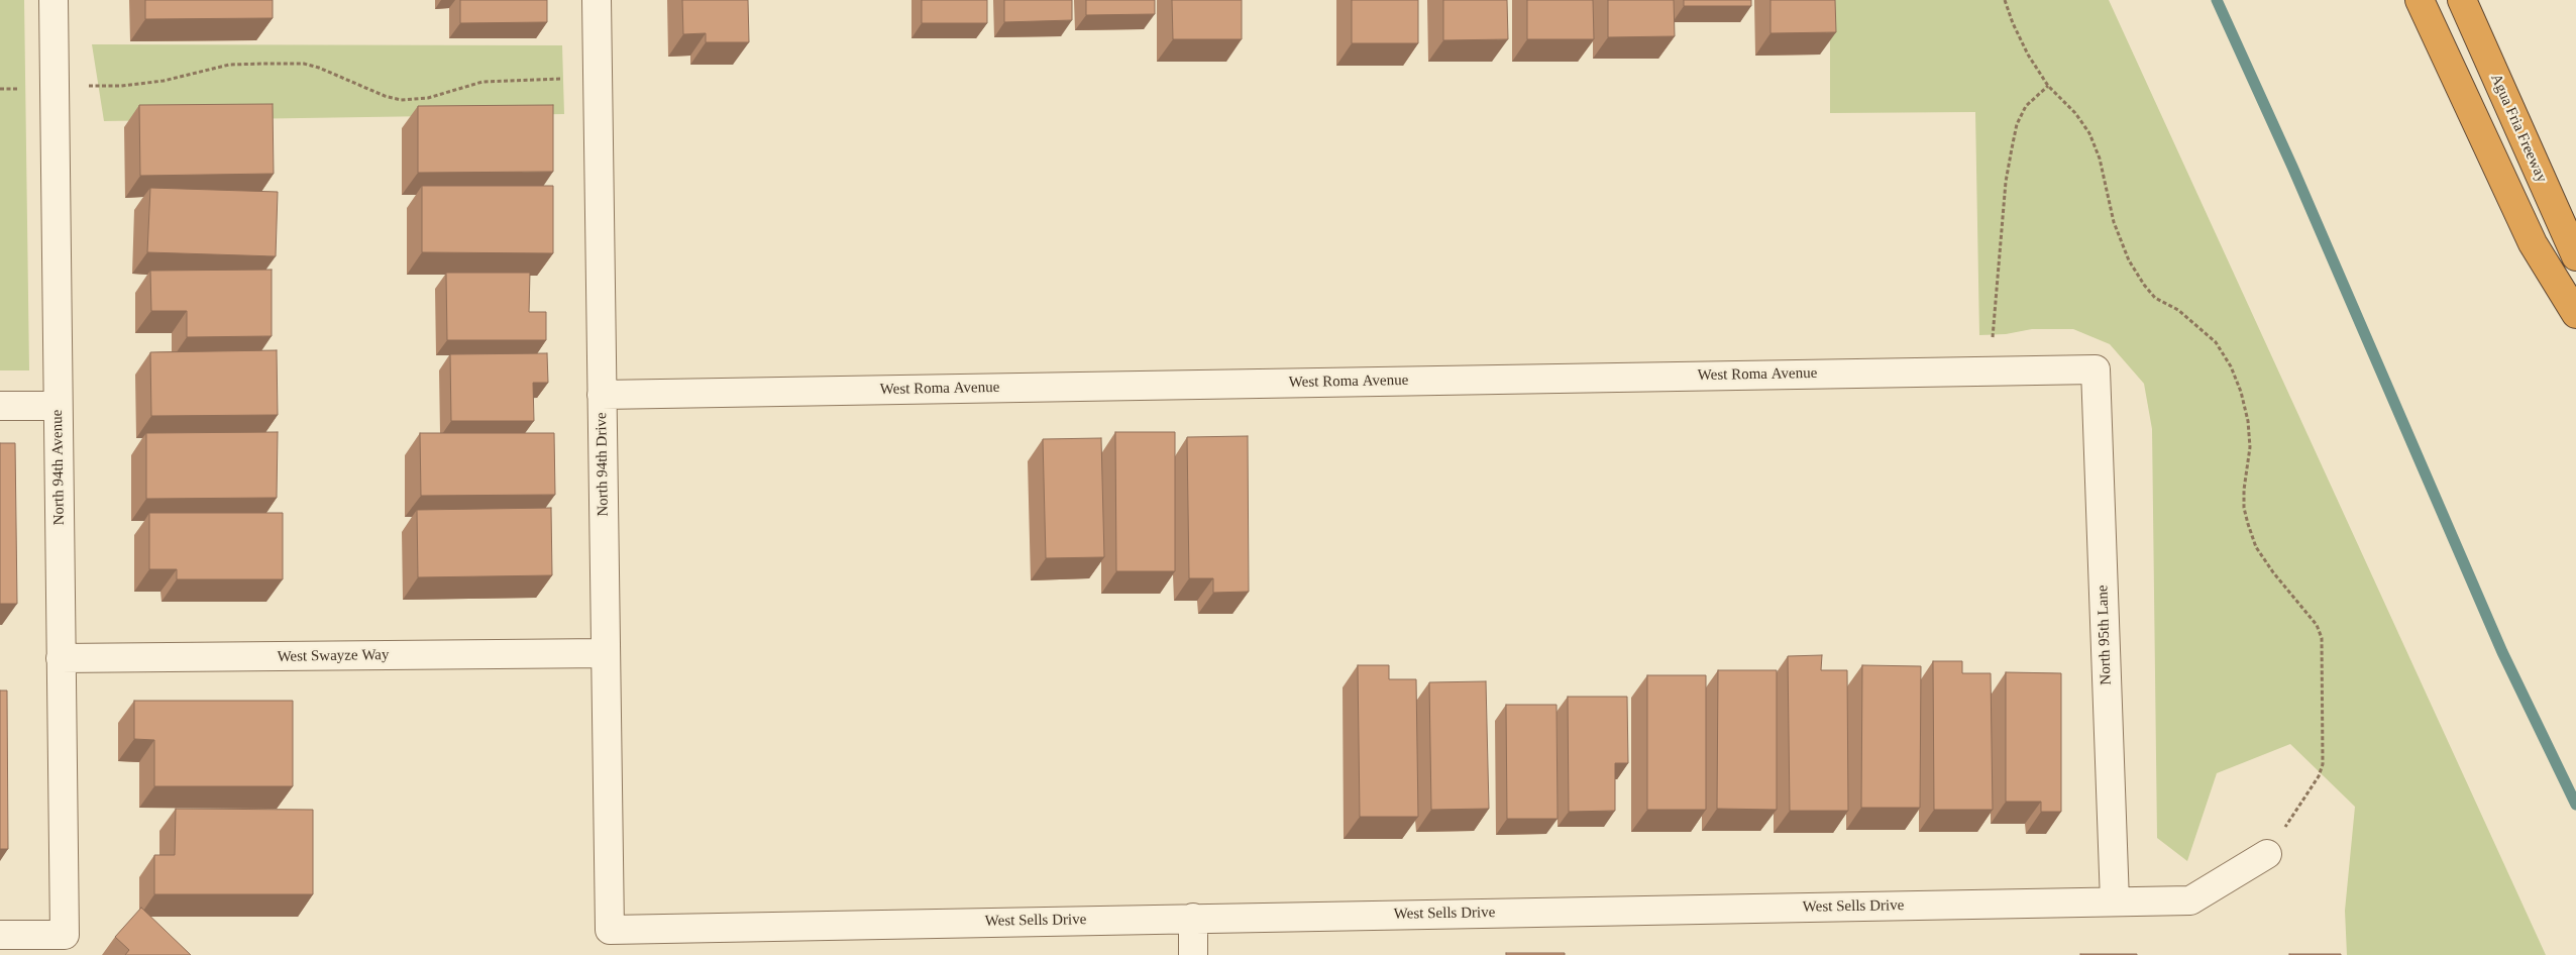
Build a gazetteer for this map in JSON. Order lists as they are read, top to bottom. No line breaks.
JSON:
{"streets":{"highway":["Agua Fria Freeway"],"street":["West Roma Avenue","North 94th Drive","North 94th Avenue","North 95th Lane","West Swayze Way","West Sells Drive"]},"crossings":[["West Roma Avenue","North 94th Drive"],["West Roma Avenue","North 95th Lane"],["North 94th Drive","West Swayze Way"],["North 94th Drive","West Sells Drive"],["North 94th Avenue","West Swayze Way"],["North 95th Lane","West Sells Drive"]]}
